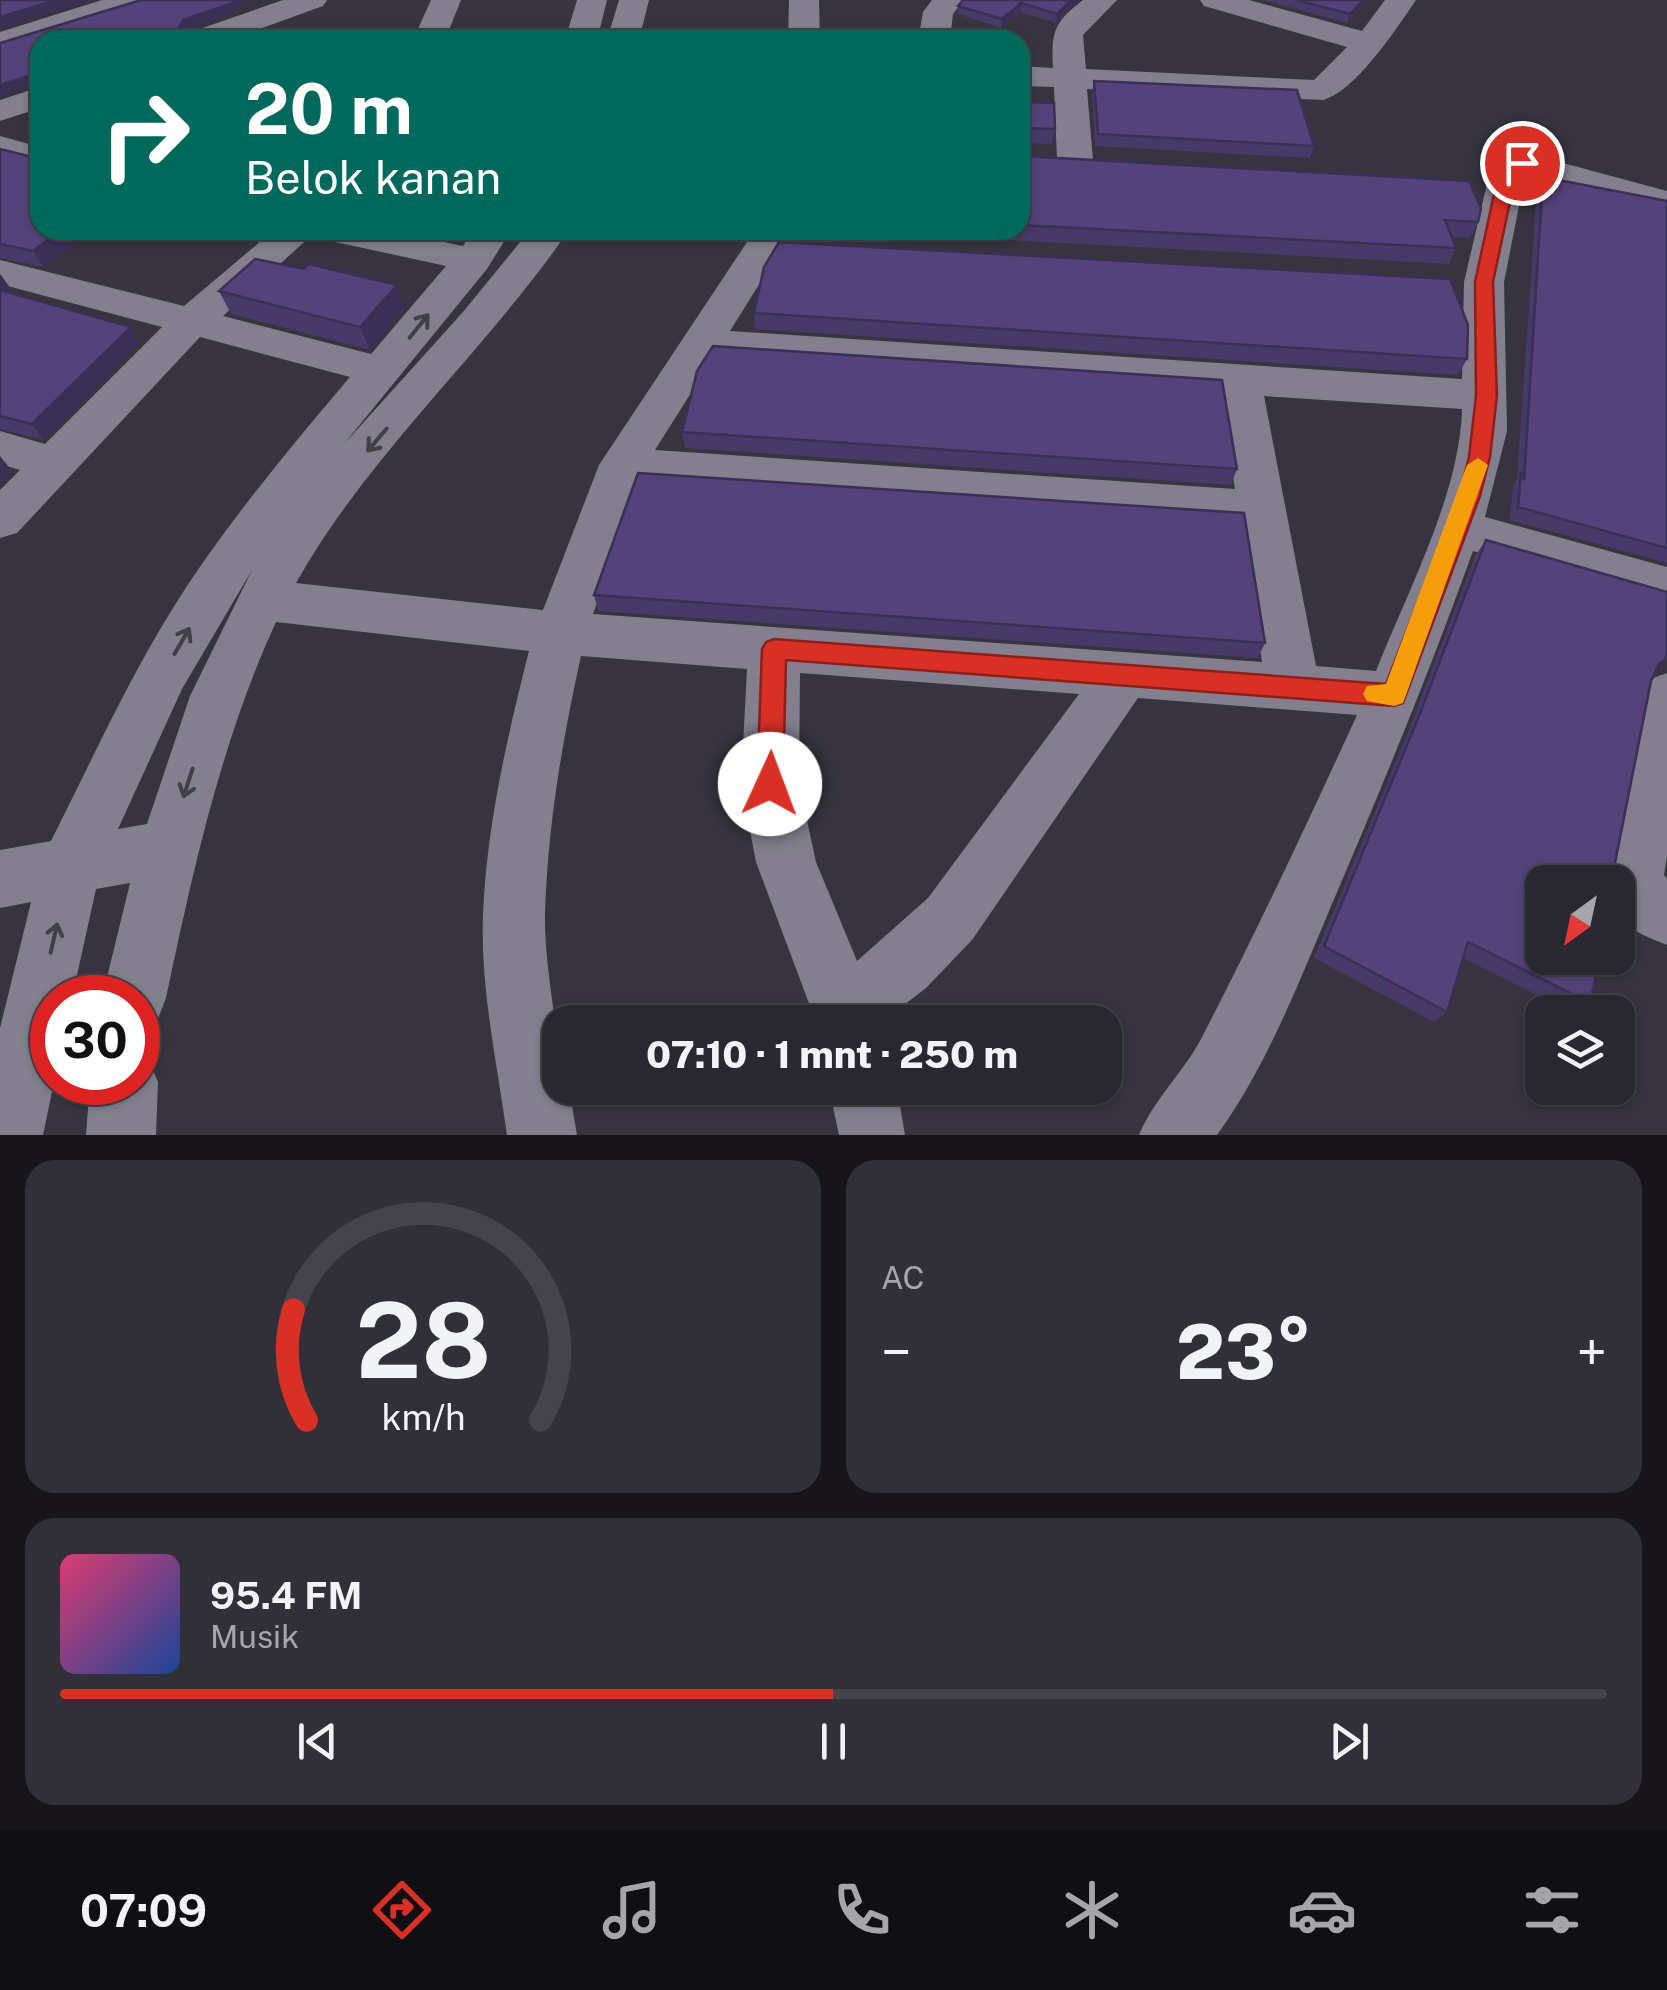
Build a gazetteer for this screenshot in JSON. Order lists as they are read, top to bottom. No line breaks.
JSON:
{"north":"bottom left","page":{"turn":["20 m","Belok kanan"],"limit":"30","trip":"07:10 · 1 mnt · 250 m","tile":"AC","heat":["−","23°","+"],"song":["95.4 FM","Musik"],"tabs":"07:09","gauge":["28","km/h"]}}
